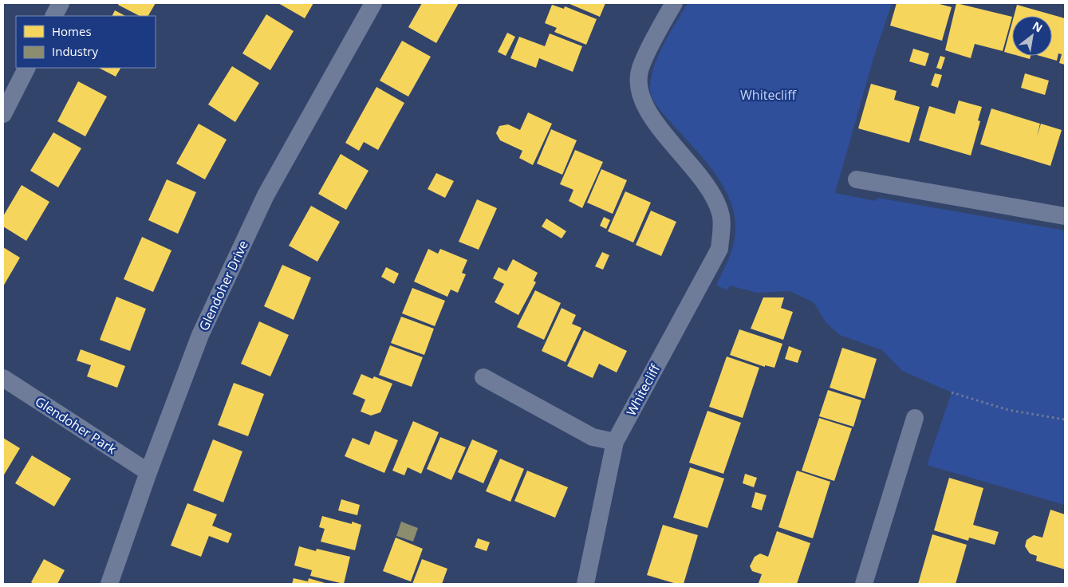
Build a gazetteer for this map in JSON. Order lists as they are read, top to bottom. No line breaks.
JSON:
{"streets":{"street":["Glendoher Drive","Whitecliff","Glendoher Park"]},"crossings":[["Glendoher Drive","Glendoher Park"]],"parks":["Whitecliff"],"legend":["Homes","Industry"],"north":"top right"}
